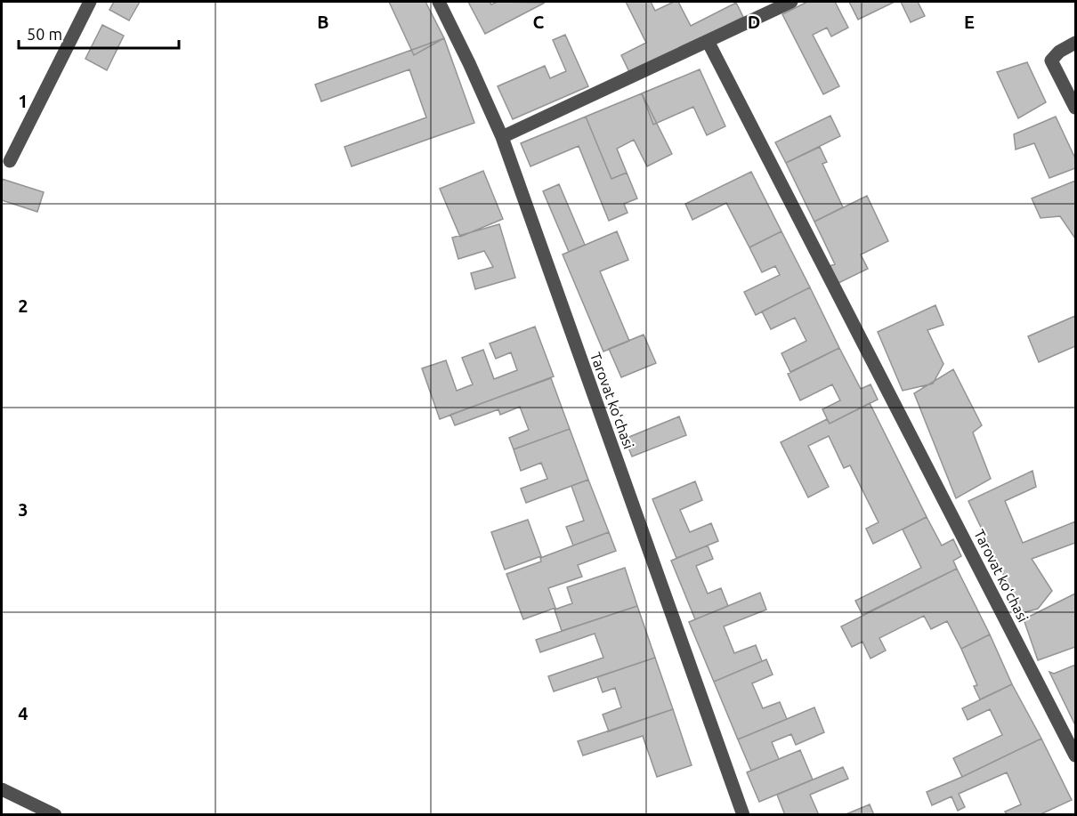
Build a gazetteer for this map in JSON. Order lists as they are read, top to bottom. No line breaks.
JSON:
{"streets":{"street":["Tarovat koʻchasi"]},"scale_bar":"50 m","grid":{"columns":["B","C","D","E"],"rows":["1","2","3","4"]}}
